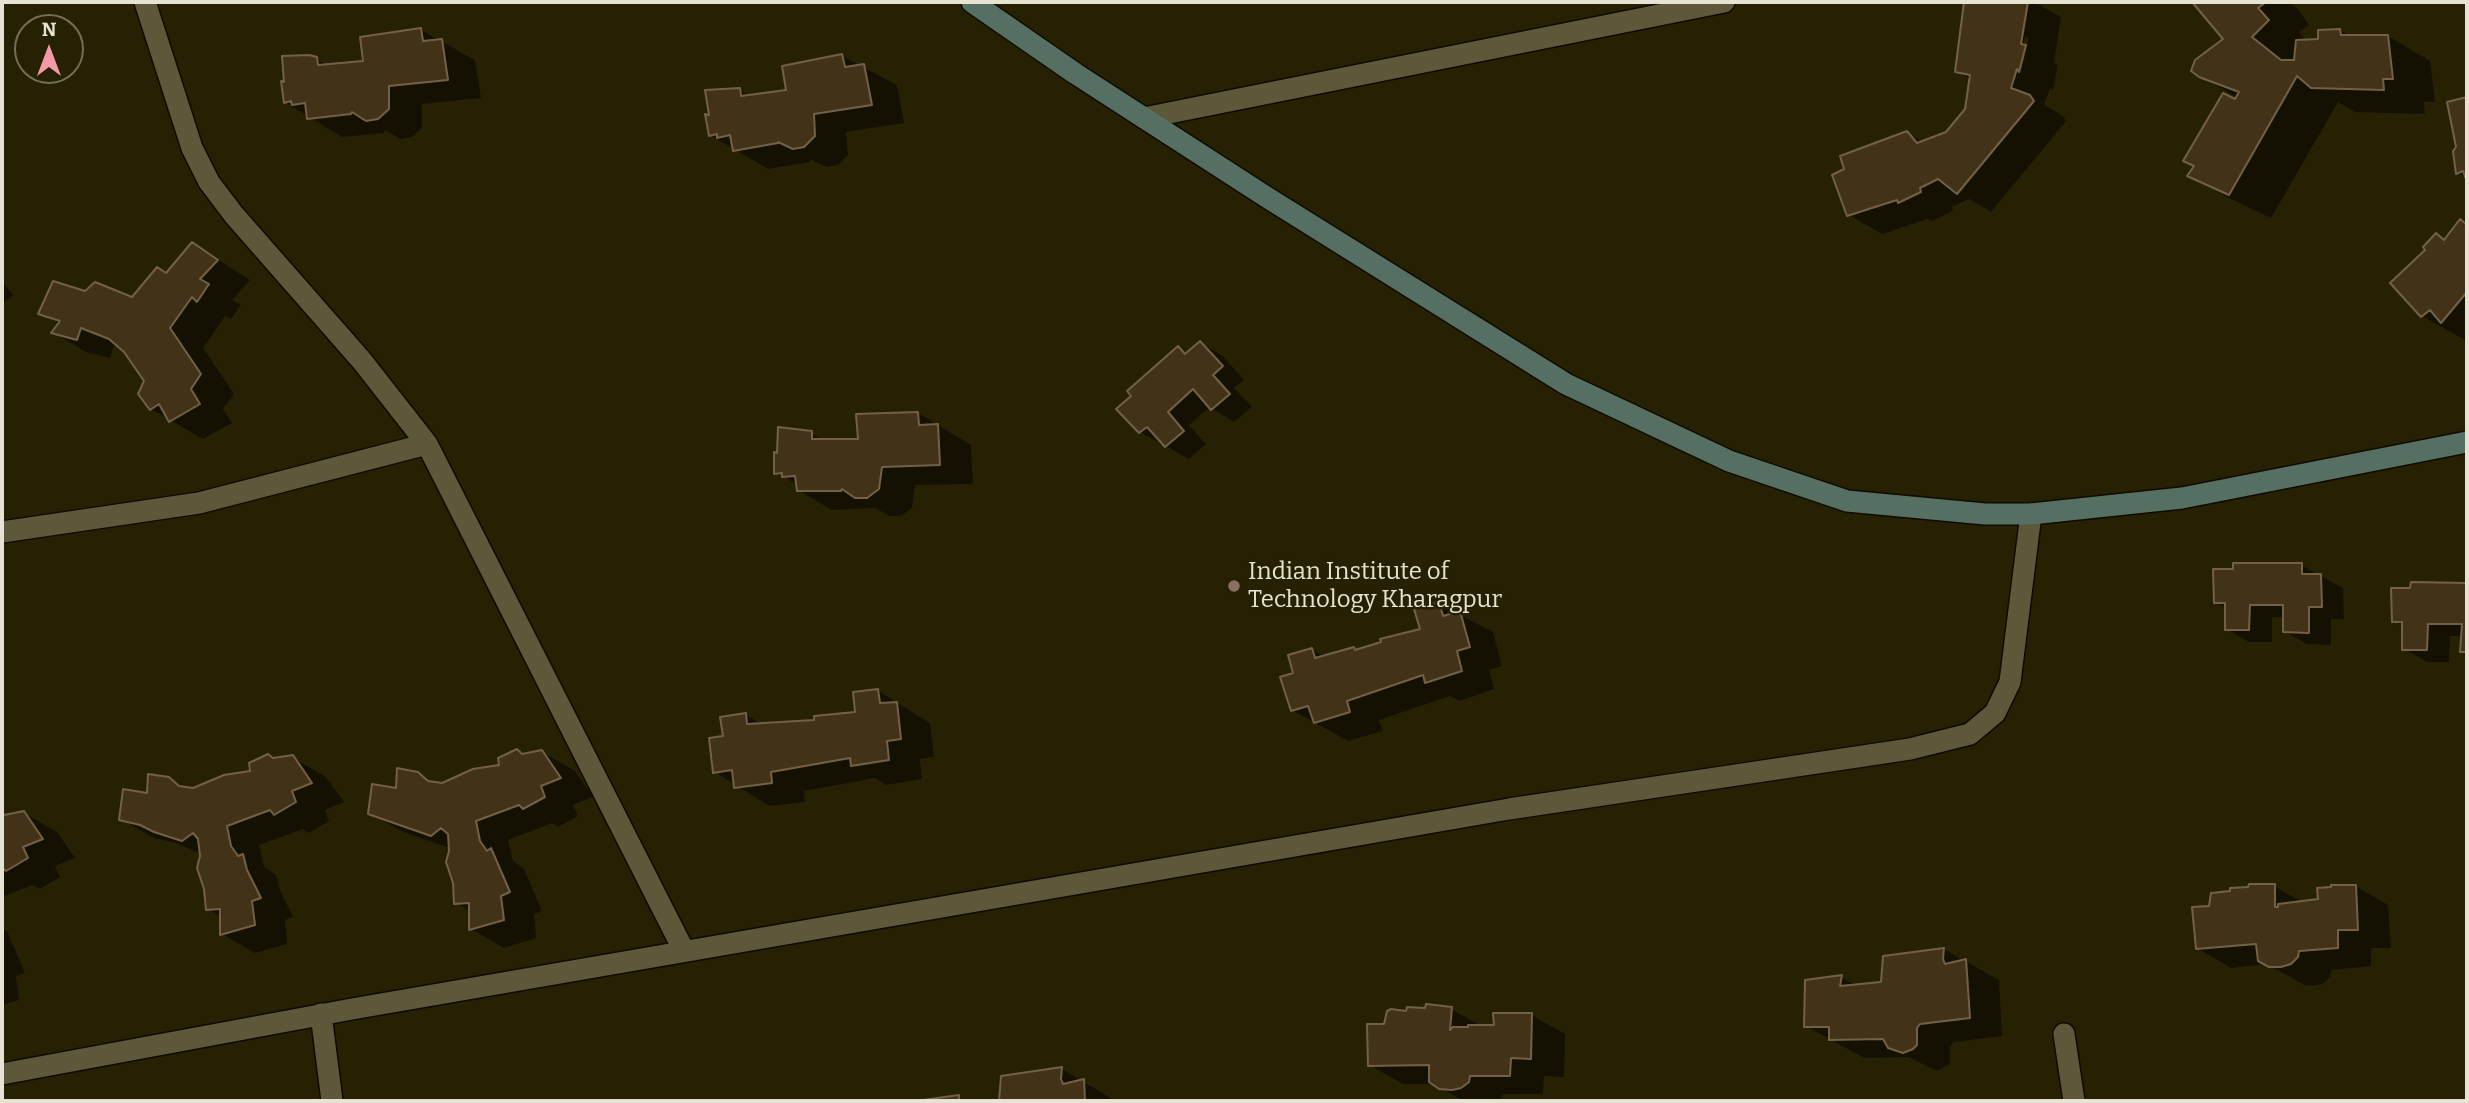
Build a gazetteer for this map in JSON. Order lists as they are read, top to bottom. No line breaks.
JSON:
{"places":["Indian Institute of Technology Kharagpur"],"north":"top"}
